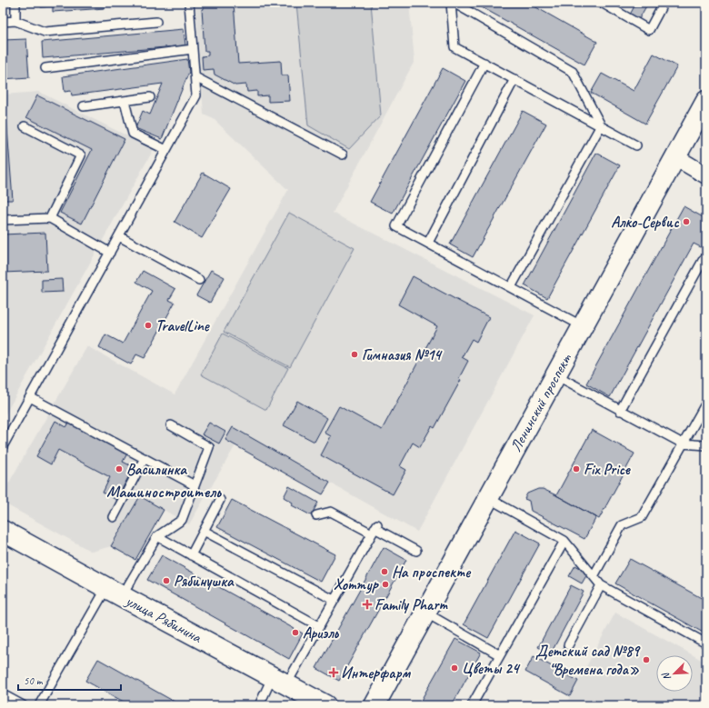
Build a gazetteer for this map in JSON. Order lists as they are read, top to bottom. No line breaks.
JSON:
{"streets":{"main road":["Ленинский проспект","улица Рябинина"]},"districts":["Машиностроитель"],"places":{"other":["Алко-Сервис","TravelLine","Гимназия №14","Василинка","Fix Price","На проспекте","Рябинушка","Хоттур","Ариэль","Детский сад №89 “Времена года»","Цветы 24"],"health":["Family Pharm","Интерфарм"]},"scale_bar":"50 m","north":"bottom left"}
